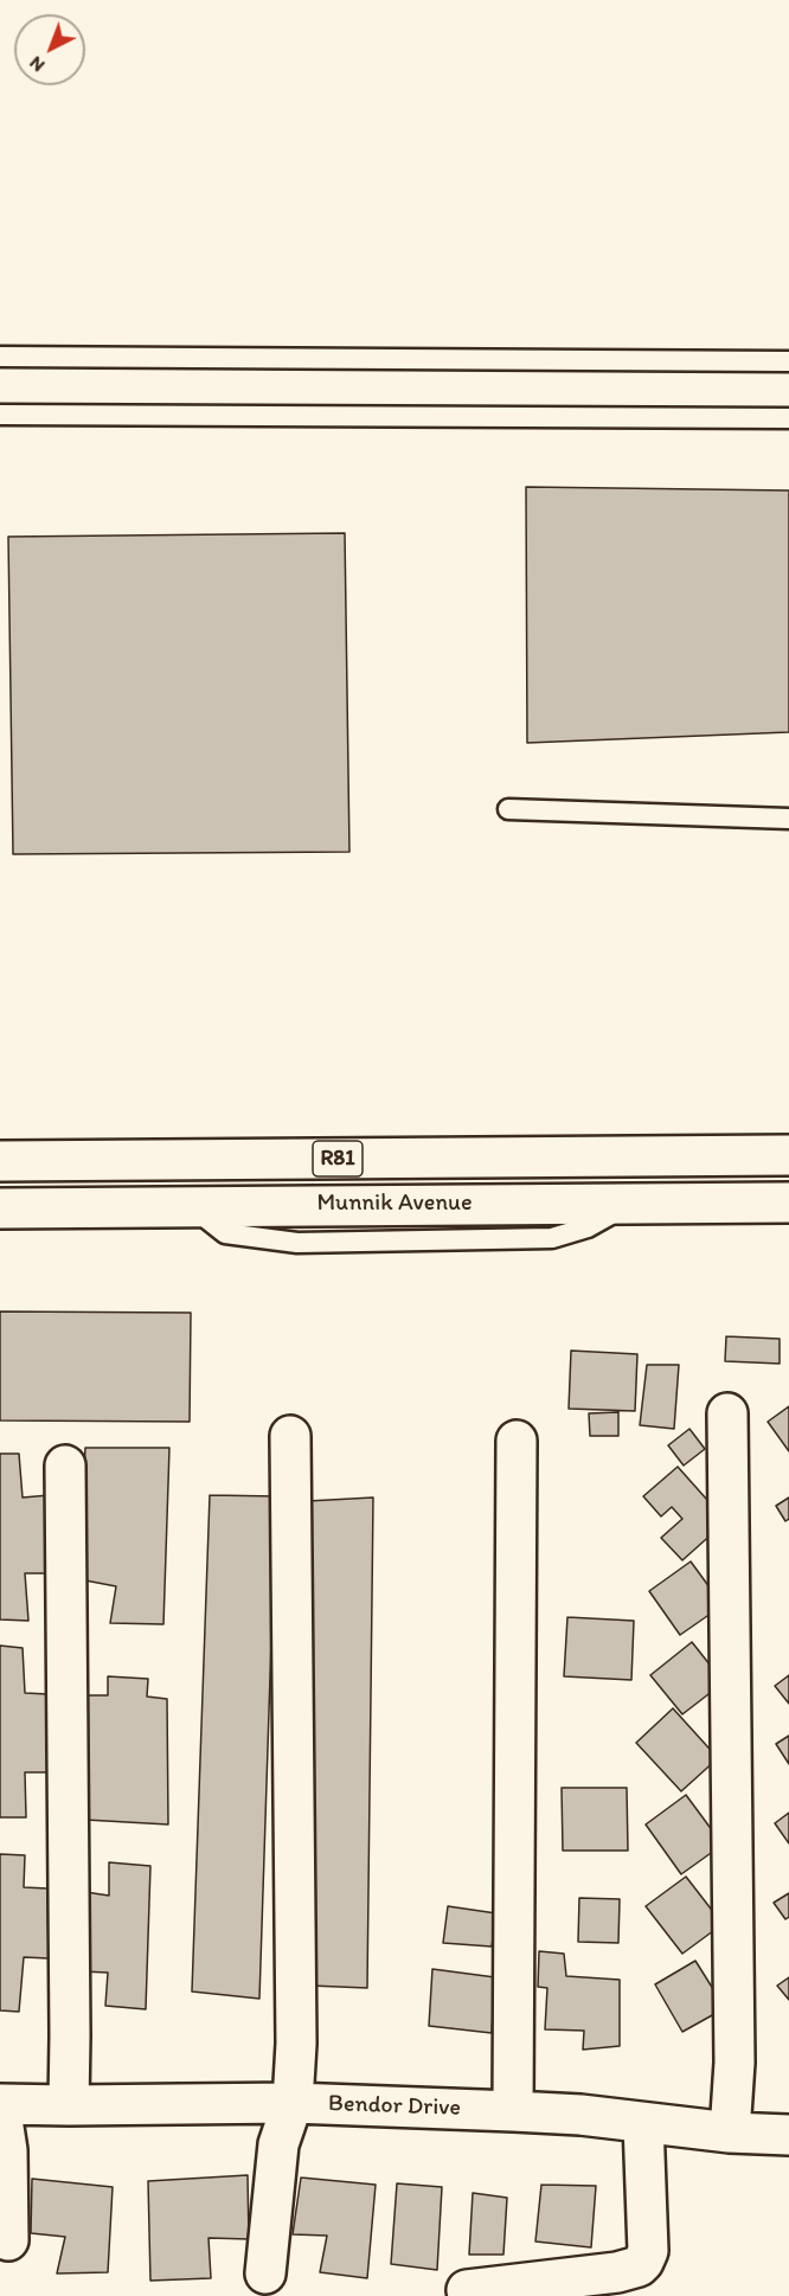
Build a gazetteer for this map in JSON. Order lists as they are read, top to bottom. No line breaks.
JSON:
{"streets":{"street":["R81","Munnik Avenue","Bendor Drive"]},"north":"bottom left"}
